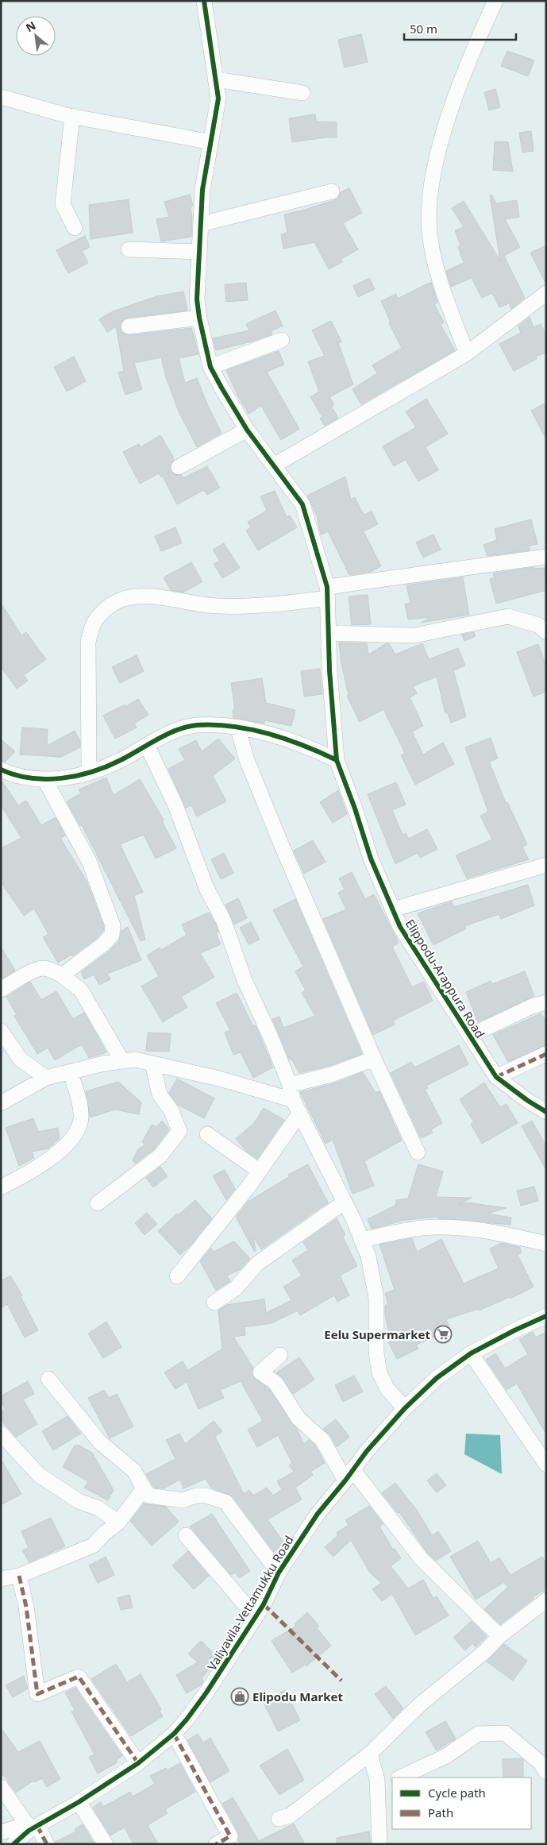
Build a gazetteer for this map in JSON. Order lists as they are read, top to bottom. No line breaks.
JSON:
{"streets":{"street":["Elippodu-Arappura Road","Valiyavila-Vettamukku Road"]},"places":{"supermarket":["Eelu Supermarket"],"shop":["Elipodu Market"]},"legend":["Cycle path","Path"],"scale_bar":"50 m","north":"top left"}
